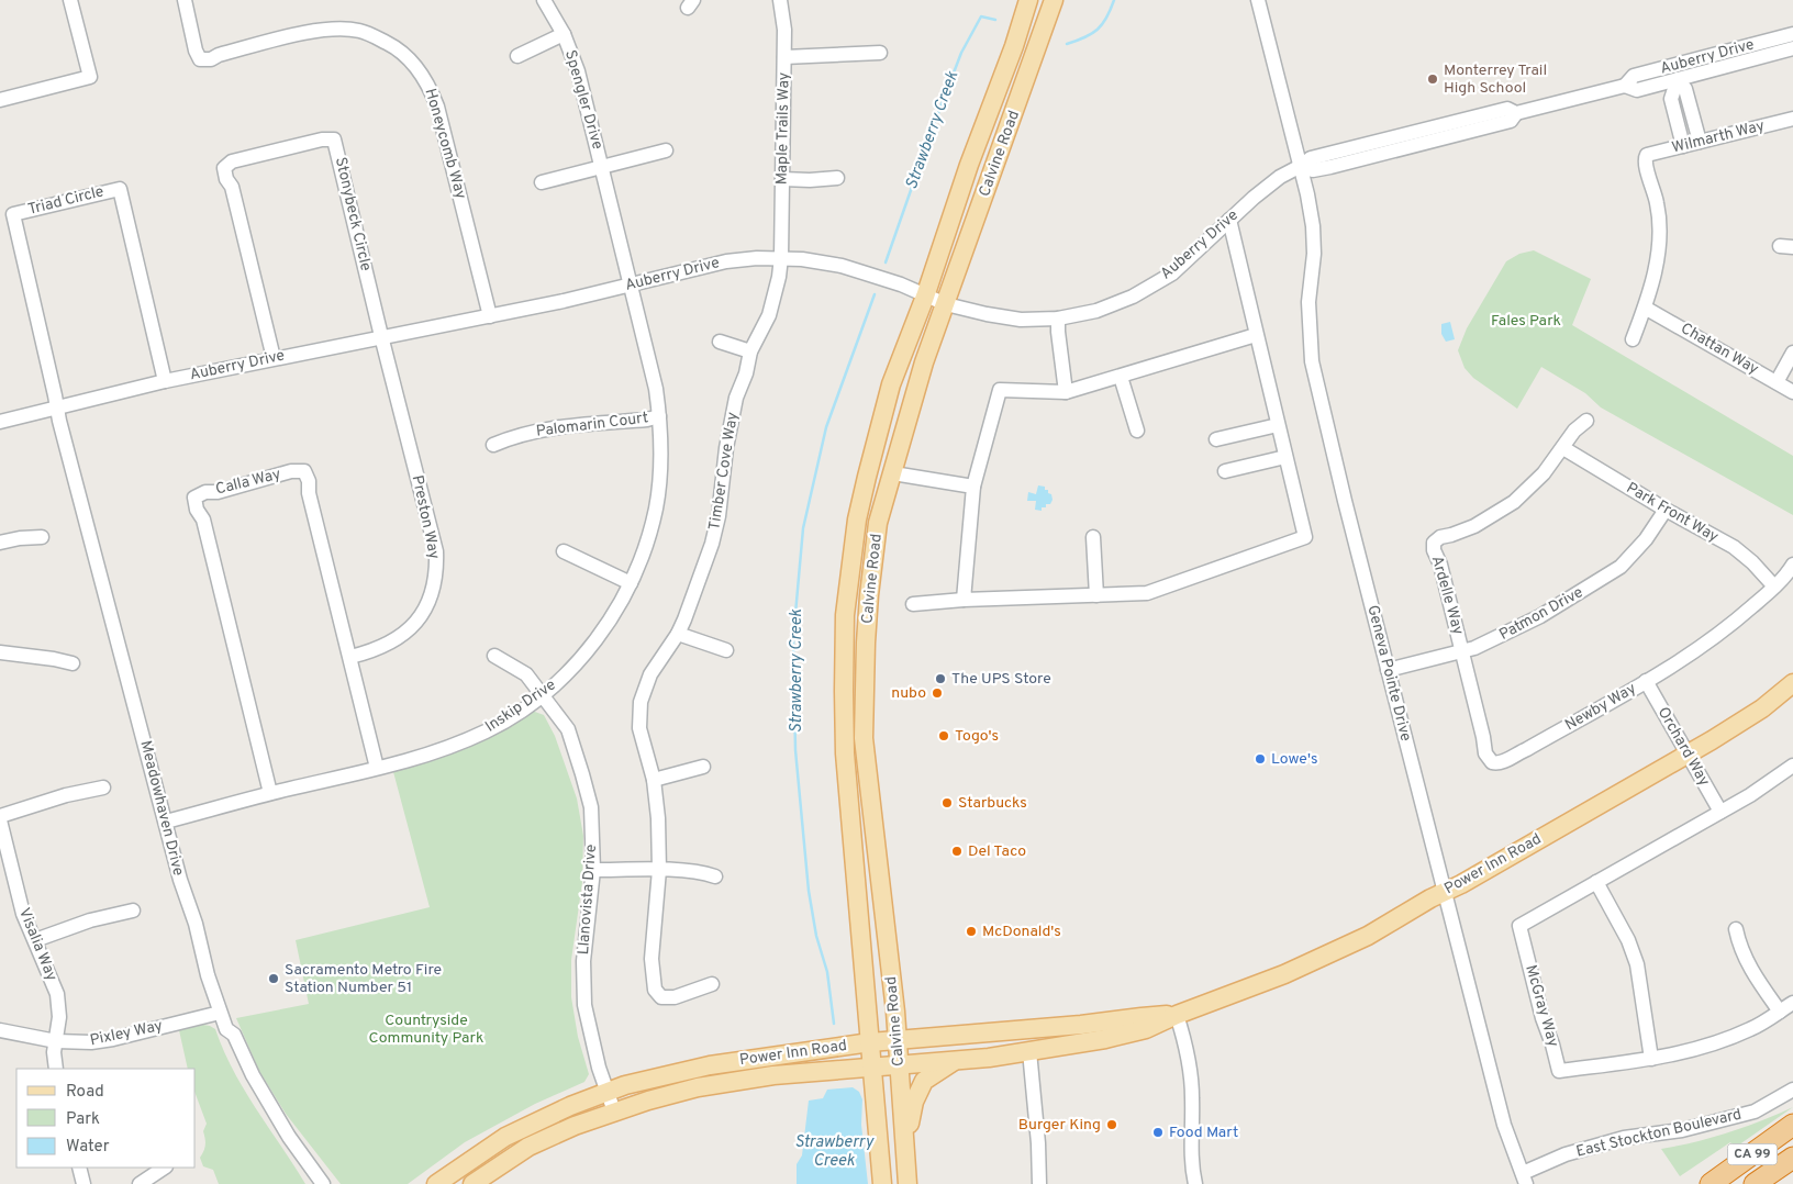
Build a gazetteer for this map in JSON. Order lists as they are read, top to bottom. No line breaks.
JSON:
{"streets":{"highway":["CA 99"],"main road":["Calvine Road","Power Inn Road"],"street":["Auberry Drive","Spengler Drive","Maple Trails Way","Wilmarth Way","Honeycomb Way","Triad Circle","Stonybeck Circle","Chattan Way","Palomarin Court","Timber Cove Way","Calla Way","Park Front Way","Preston Way","Ardelle Way","Patmon Drive","Geneva Pointe Drive","Inskip Drive","Newby Way","Orchard Way","Meadowhaven Drive","Llanovista Drive","Visalia Way","McGray Way","Pixley Way","East Stockton Boulevard"]},"crossings":[["Auberry Drive","Spengler Drive"],["Auberry Drive","Maple Trails Way"],["Auberry Drive","Honeycomb Way"],["Auberry Drive","Calvine Road"],["Auberry Drive","Triad Circle"],["Auberry Drive","Stonybeck Circle"],["Auberry Drive","Timber Cove Way"],["Auberry Drive","Preston Way"],["Auberry Drive","Geneva Pointe Drive"],["Auberry Drive","Inskip Drive"],["Auberry Drive","Meadowhaven Drive"],["Spengler Drive","Inskip Drive"],["Maple Trails Way","Timber Cove Way"],["Wilmarth Way","Chattan Way"],["Calvine Road","Power Inn Road"],["Triad Circle","Meadowhaven Drive"],["Stonybeck Circle","Preston Way"],["Palomarin Court","Inskip Drive"],["Calla Way","Preston Way"],["Calla Way","Inskip Drive"],["Park Front Way","Ardelle Way"],["Park Front Way","Patmon Drive"],["Park Front Way","Newby Way"],["Ardelle Way","Patmon Drive"],["Ardelle Way","Newby Way"],["Patmon Drive","Geneva Pointe Drive"],["Patmon Drive","Newby Way"],["Geneva Pointe Drive","Power Inn Road"],["Geneva Pointe Drive","East Stockton Boulevard"],["Inskip Drive","Meadowhaven Drive"],["Inskip Drive","Llanovista Drive"],["Newby Way","Orchard Way"],["Orchard Way","Power Inn Road"],["Orchard Way","McGray Way"],["Meadowhaven Drive","Pixley Way"],["Power Inn Road","Llanovista Drive"],["Visalia Way","Pixley Way"]],"water":["Strawberry Creek"],"parks":["Fales Park","Countryside Community Park"],"places":["Monterrey Trail High School","The UPS Store","nubo","Togo's","Lowe's","Starbucks","Del Taco","McDonald's","Sacramento Metro Fire Station Number 51","Burger King","Food Mart"],"legend":["Road","Park","Water"]}
